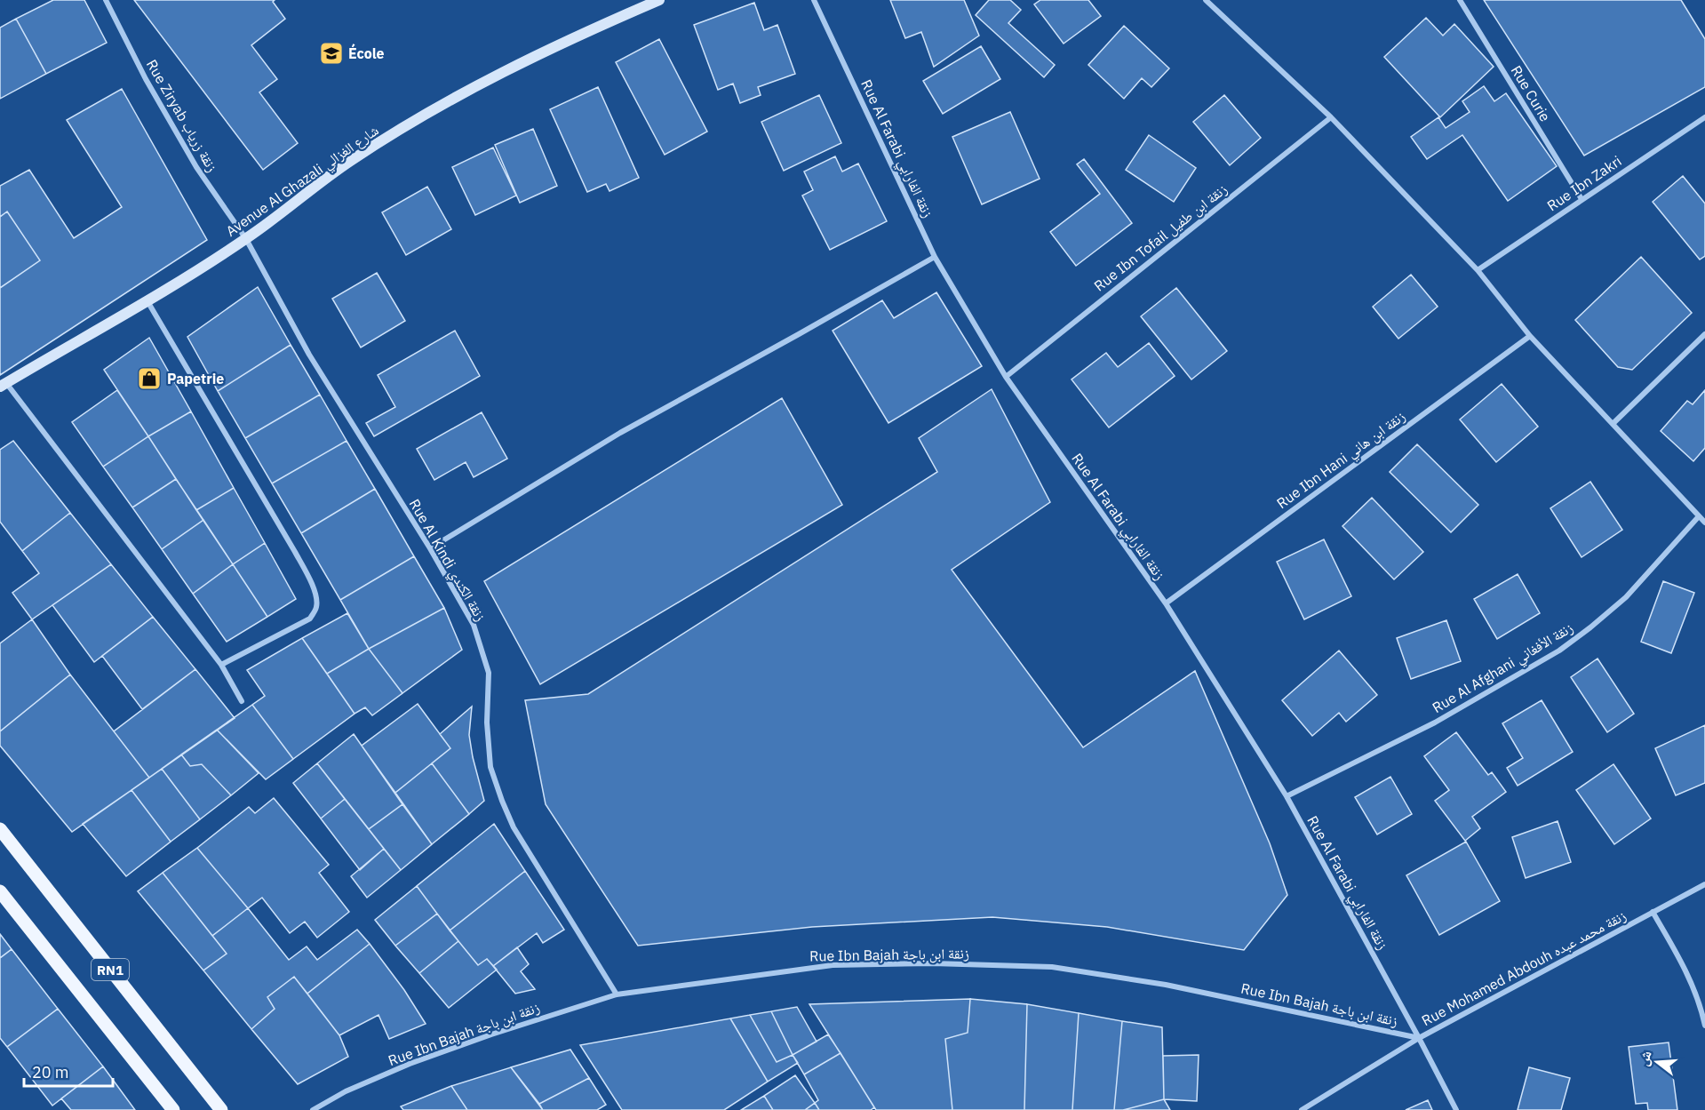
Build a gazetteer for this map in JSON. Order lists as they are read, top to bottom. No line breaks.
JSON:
{"streets":{"main road":["RN1"],"street":["Rue Curie","Rue Ziryab زنقة زرياب","Rue Al Farabi زنقة الفارابي","Avenue Al Ghazali شارع الغزالي","Rue Ibn Zakri","Rue Ibn Tofail زنقة ابن طفيل","Rue Ibn Hani زنقة ابن هاني","Rue Al Kindi زنقة الكندي","Rue Al Afghani زنقة الأفغاني","Rue Ibn Bajah زنقة ابن باجة","Rue Mohamed Abdouh زنقة محمد عبده"]},"crossings":[["Rue Curie","Rue Ibn Zakri"],["Rue Ziryab زنقة زرياب","Avenue Al Ghazali شارع الغزالي"],["Rue Ziryab زنقة زرياب","Rue Al Kindi زنقة الكندي"],["Rue Al Farabi زنقة الفارابي","Rue Ibn Tofail زنقة ابن طفيل"],["Rue Al Farabi زنقة الفارابي","Rue Ibn Hani زنقة ابن هاني"],["Rue Al Farabi زنقة الفارابي","Rue Al Afghani زنقة الأفغاني"],["Rue Al Farabi زنقة الفارابي","Rue Ibn Bajah زنقة ابن باجة"],["Rue Al Farabi زنقة الفارابي","Rue Mohamed Abdouh زنقة محمد عبده"],["Avenue Al Ghazali شارع الغزالي","Rue Al Kindi زنقة الكندي"],["Rue Al Kindi زنقة الكندي","Rue Ibn Bajah زنقة ابن باجة"],["Rue Ibn Bajah زنقة ابن باجة","Rue Mohamed Abdouh زنقة محمد عبده"]],"places":{"school or university":["École"],"shop":["Papetrie"]},"scale_bar":"20 m","north":"left"}
